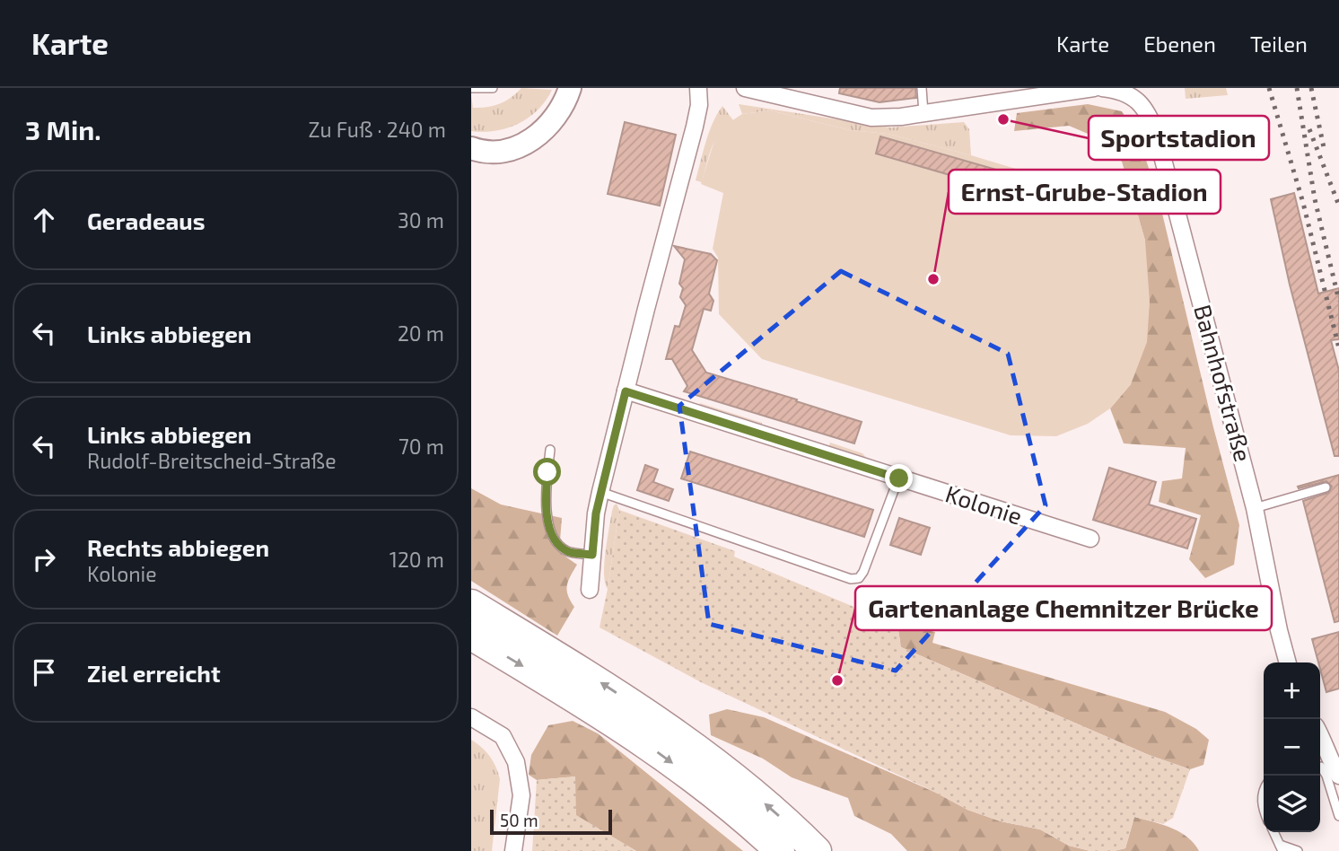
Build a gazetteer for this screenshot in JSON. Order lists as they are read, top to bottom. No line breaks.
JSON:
{"streets":{"street":["Bahnhofstraße","Kolonie"]},"places":["Sportstadion","Ernst-Grube-Stadion","Gartenanlage Chemnitzer Brücke"],"scale_bar":"50 m","page":{"header":"Karte","nav":["Karte","Ebenen","Teilen"],"heading":["3 Min.","Zu Fuß · 240 m"],"list":[["Geradeaus","30 m"],["Links abbiegen","20 m"],["Links abbiegen","Rudolf-Breitscheid-Straße","70 m"],["Rechts abbiegen","Kolonie","120 m"],"Ziel erreicht"],"map_buttons":["+","−"],"scale":"50 m"}}
